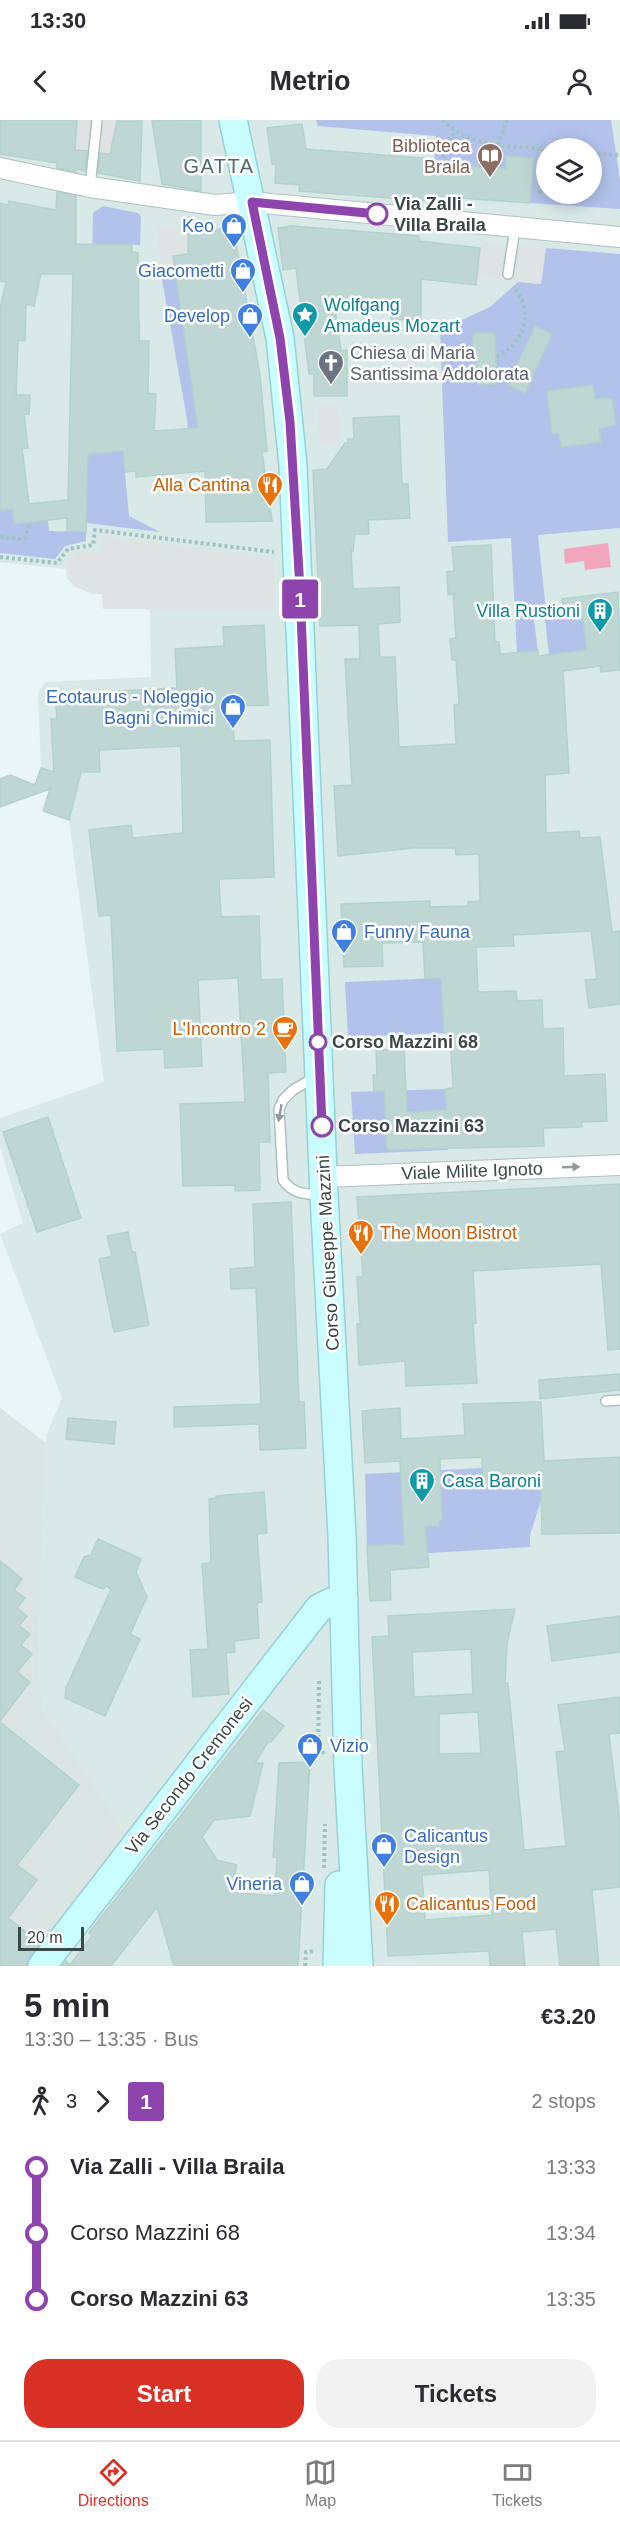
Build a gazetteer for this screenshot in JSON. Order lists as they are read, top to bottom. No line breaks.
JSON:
{"streets":{"street":["Viale Milite Ignoto","Corso Giuseppe Mazzini","Via Secondo Cremonesi"]},"crossings":[["Viale Milite Ignoto","Corso Giuseppe Mazzini"],["Corso Giuseppe Mazzini","Via Secondo Cremonesi"]],"one_way":["Viale Milite Ignoto"],"districts":["GATTA"],"places":{"library":["Biblioteca Braila"],"other":["Via Zalli - Villa Braila","Corso Mazzini 68","Corso Mazzini 63"],"shop":["Keo","Giacometti","Develop","Ecotaurus - Noleggio Bagni Chimici","Funny Fauna","Vizio","Calicantus Design","Vineria"],"place":["Wolfgang Amadeus Mozart"],"church":["Chiesa di Maria Santissima Addolorata"],"restaurant":["Alla Cantina","The Moon Bistrot","Calicantus Food"],"building":["Villa Rustioni","Casa Baroni"],"cafe":["L'Incontro 2"]},"lines":["bus line 1"],"scale_bar":"20 m","page":{"status":"13:30","header":"Metrio","on_map":"1","scale":"20 m","heading":["5 min","13:30 – 13:35 · Bus","€3.20"],"legs":["3","1","2 stops"],"list":[{"name":"Via Zalli - Villa Braila","value":"13:33"},{"name":"Corso Mazzini 68","value":"13:34"},{"name":"Corso Mazzini 63","value":"13:35"}],"buttons":["Start","Tickets"],"tabs":["Directions","Map","Tickets"]}}
